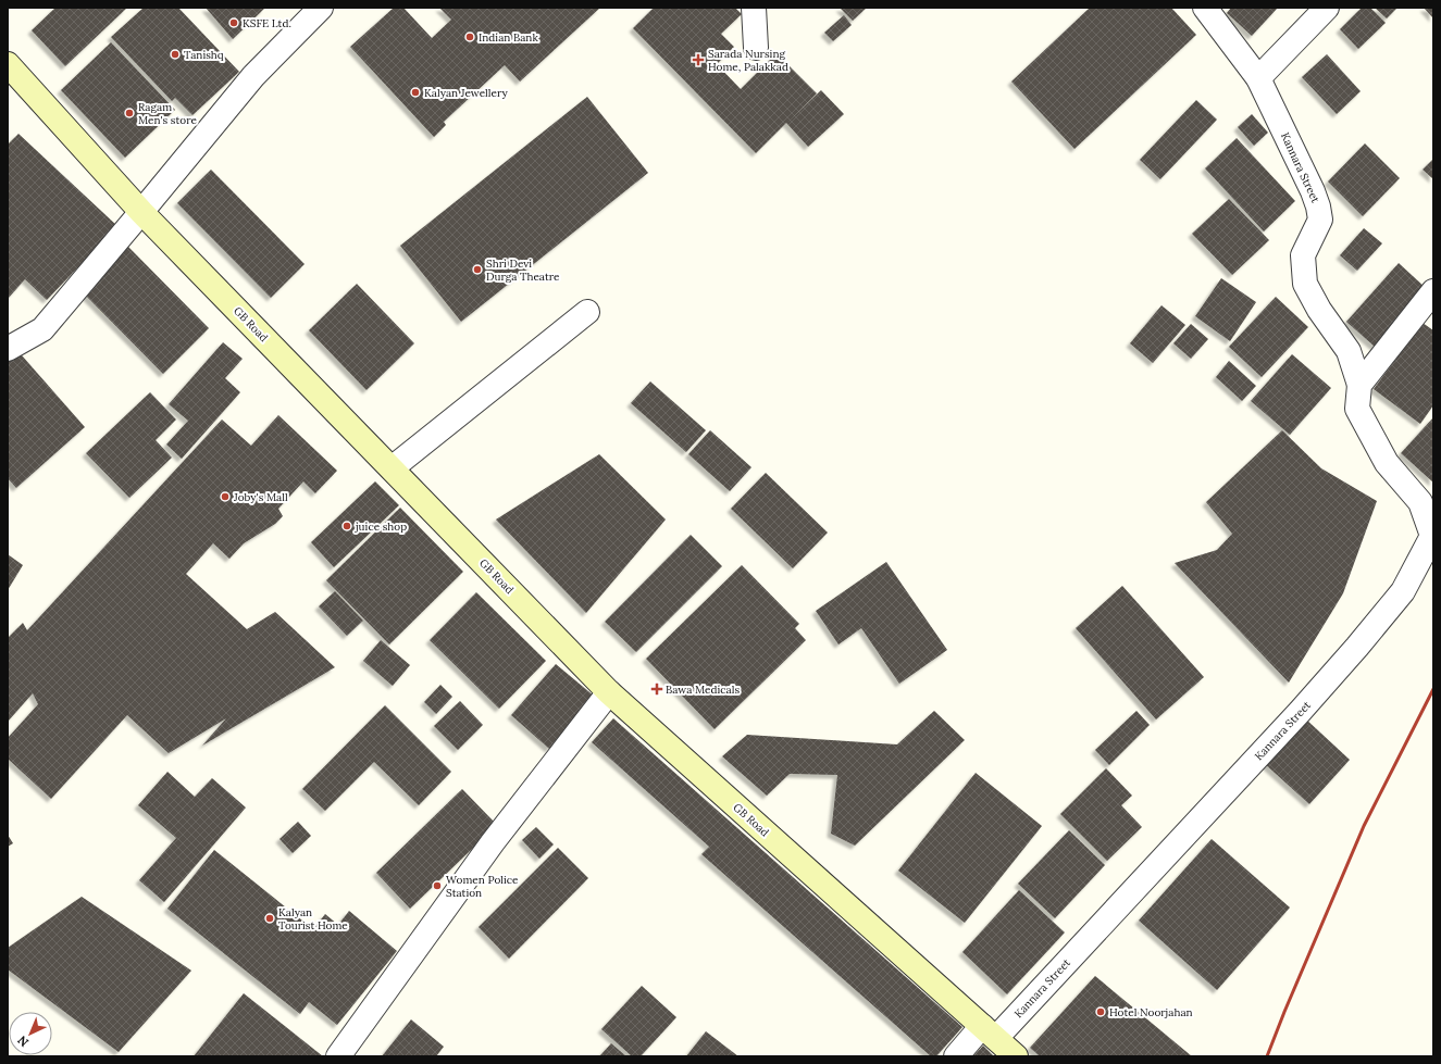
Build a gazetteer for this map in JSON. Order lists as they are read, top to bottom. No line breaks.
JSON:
{"streets":{"street":["Kannara Street","GB Road"]},"crossings":[["Kannara Street","GB Road"]],"places":{"other":["KSFE Ltd.","Indian Bank","Tanishq","Kalyan Jewellery","Ragam Men's store","Shri Devi Durga Theatre","Joby's Mall","juice shop","Women Police Station","Kalyan Tourist Home","Hotel Noorjahan"],"health":["Sarada Nursing Home, Palakkad","Bawa Medicals"]},"north":"bottom left"}
